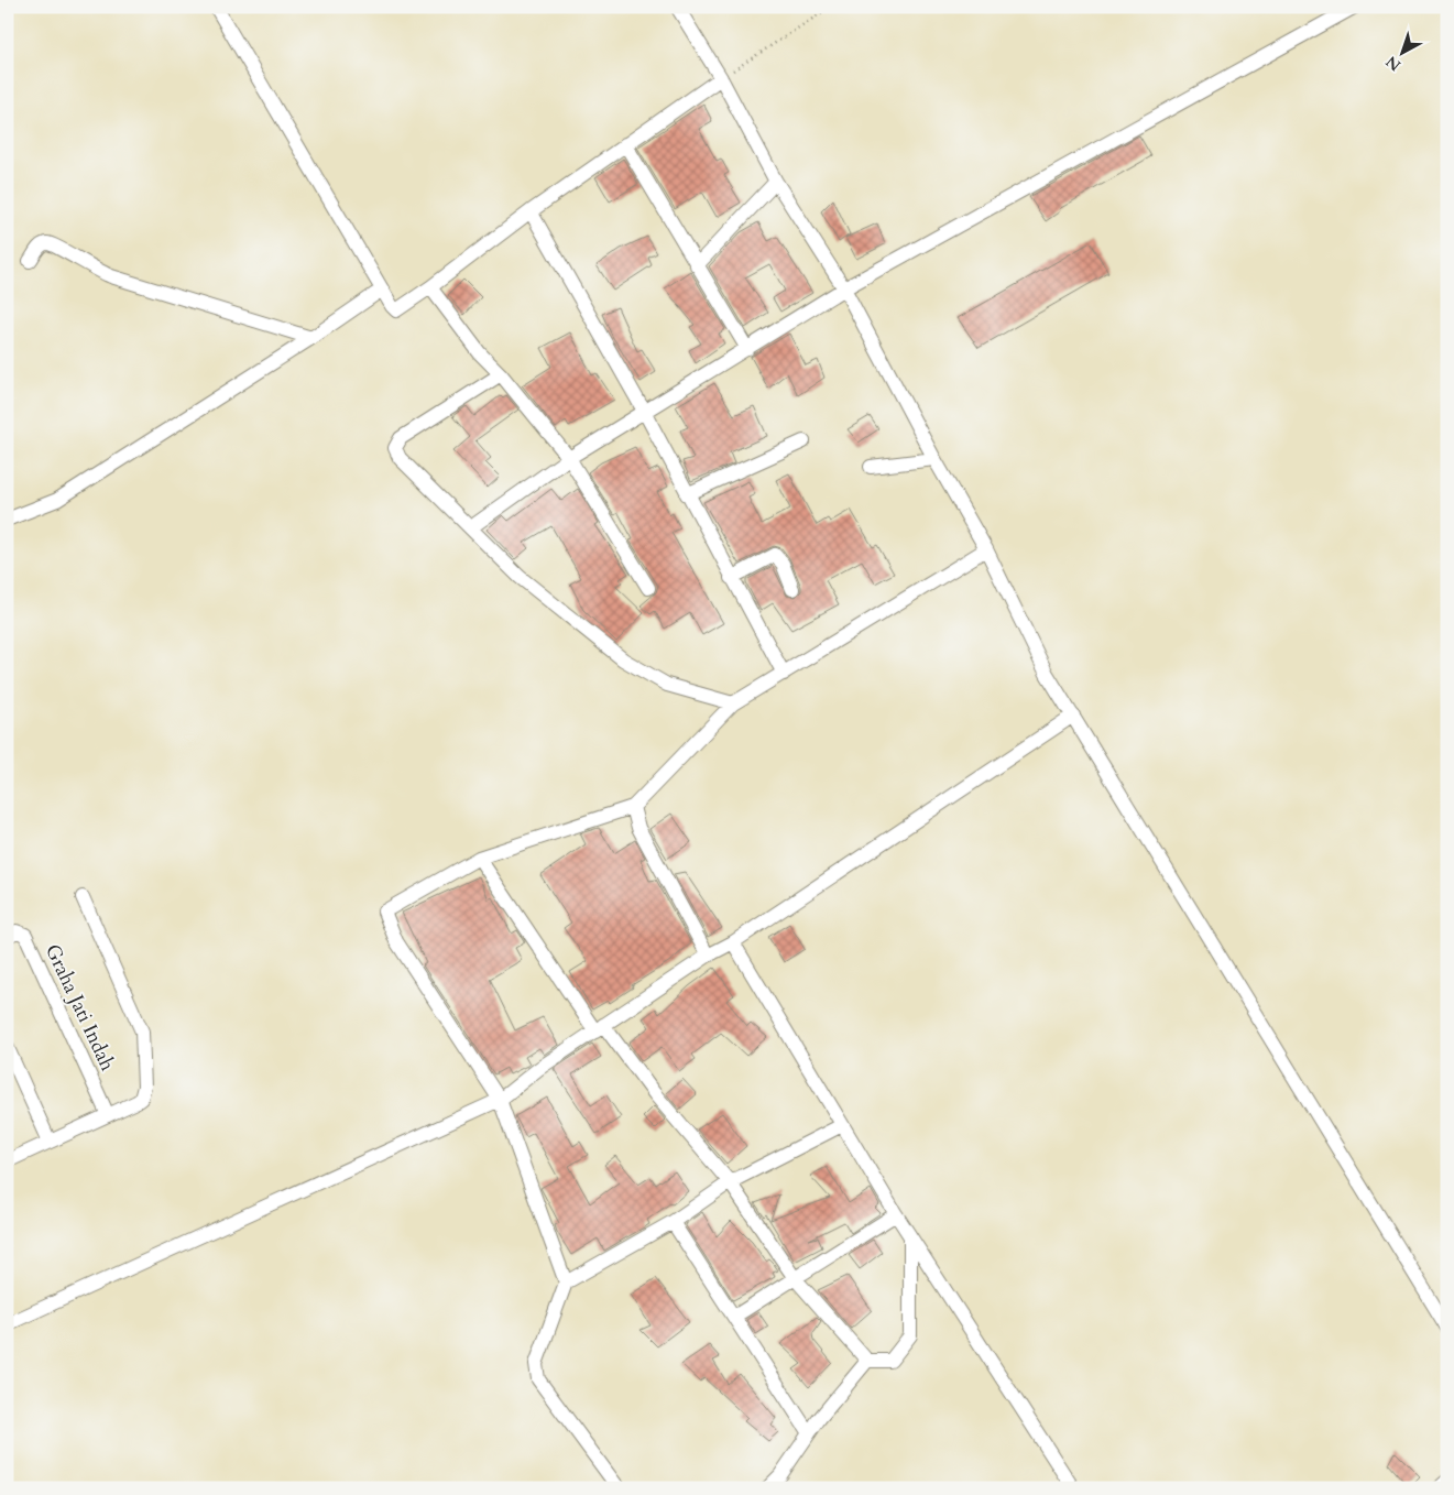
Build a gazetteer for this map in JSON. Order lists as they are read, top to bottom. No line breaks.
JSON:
{"streets":{"street":["Graha Jati Indah"]},"north":"bottom left"}
